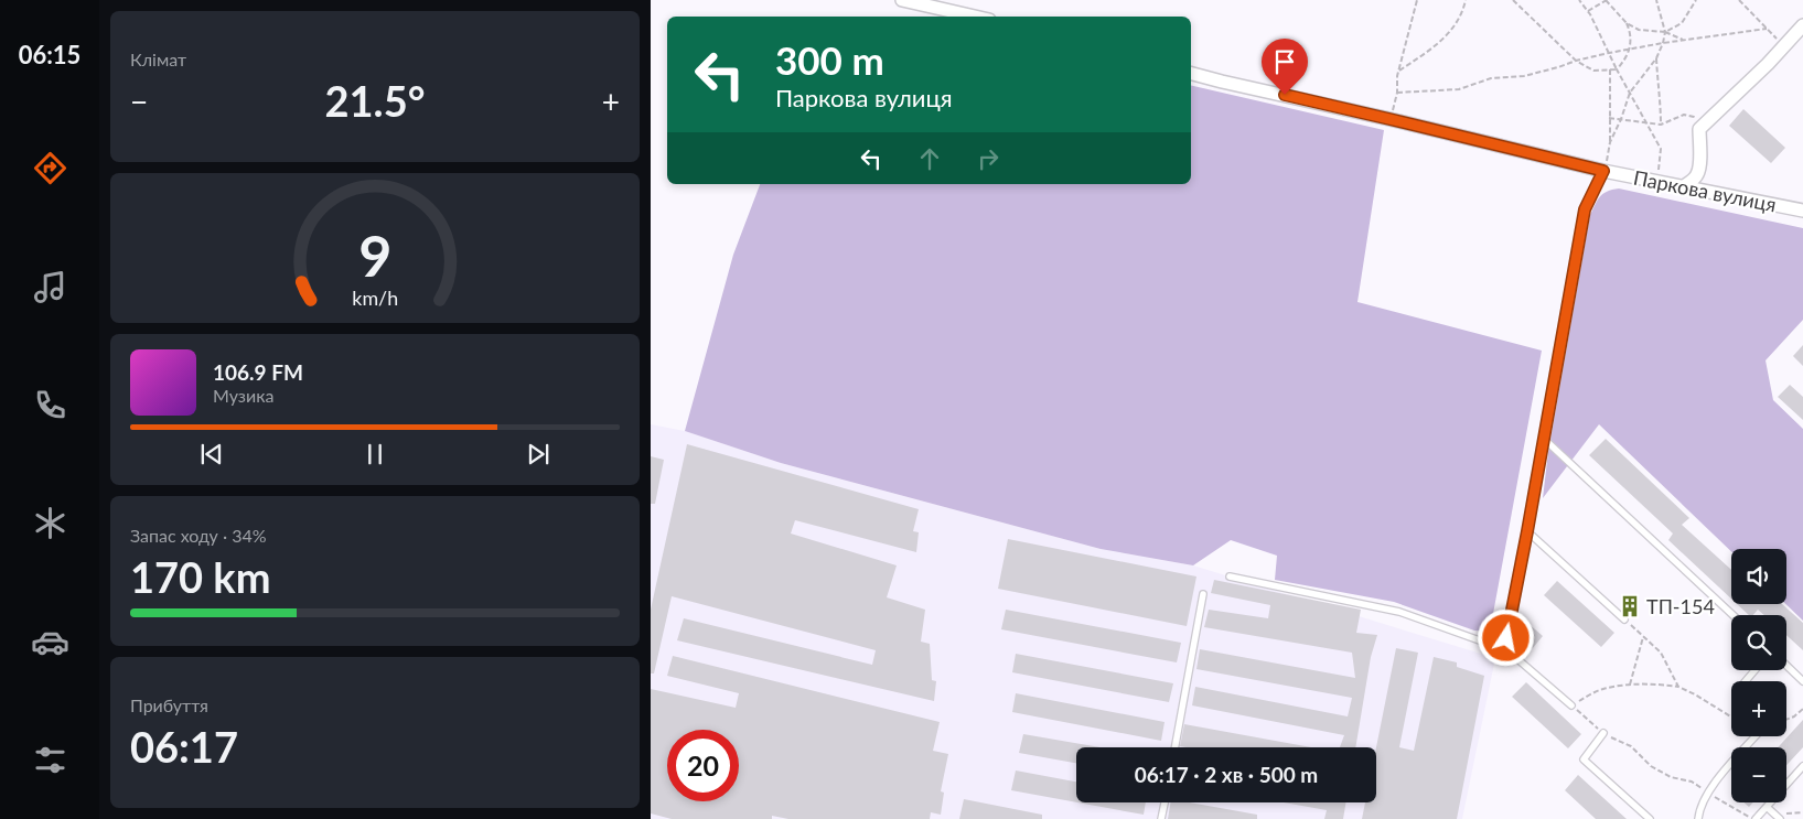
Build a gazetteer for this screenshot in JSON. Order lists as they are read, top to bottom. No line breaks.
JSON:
{"streets":{"street":["Паркова вулиця"]},"places":{"building":["ТП-154"]},"page":{"tabs":"06:15","tile":["Клімат",["Запас ходу · 34%","170 km"],["Прибуття","06:17"]],"turn":["300 m","Паркова вулиця"],"heat":["−","21.5°","+"],"song":["106.9 FM","Музика"],"map_buttons":["+","−"],"limit":"20","trip":"06:17 · 2 хв · 500 m","gauge":["9","km/h"]}}
